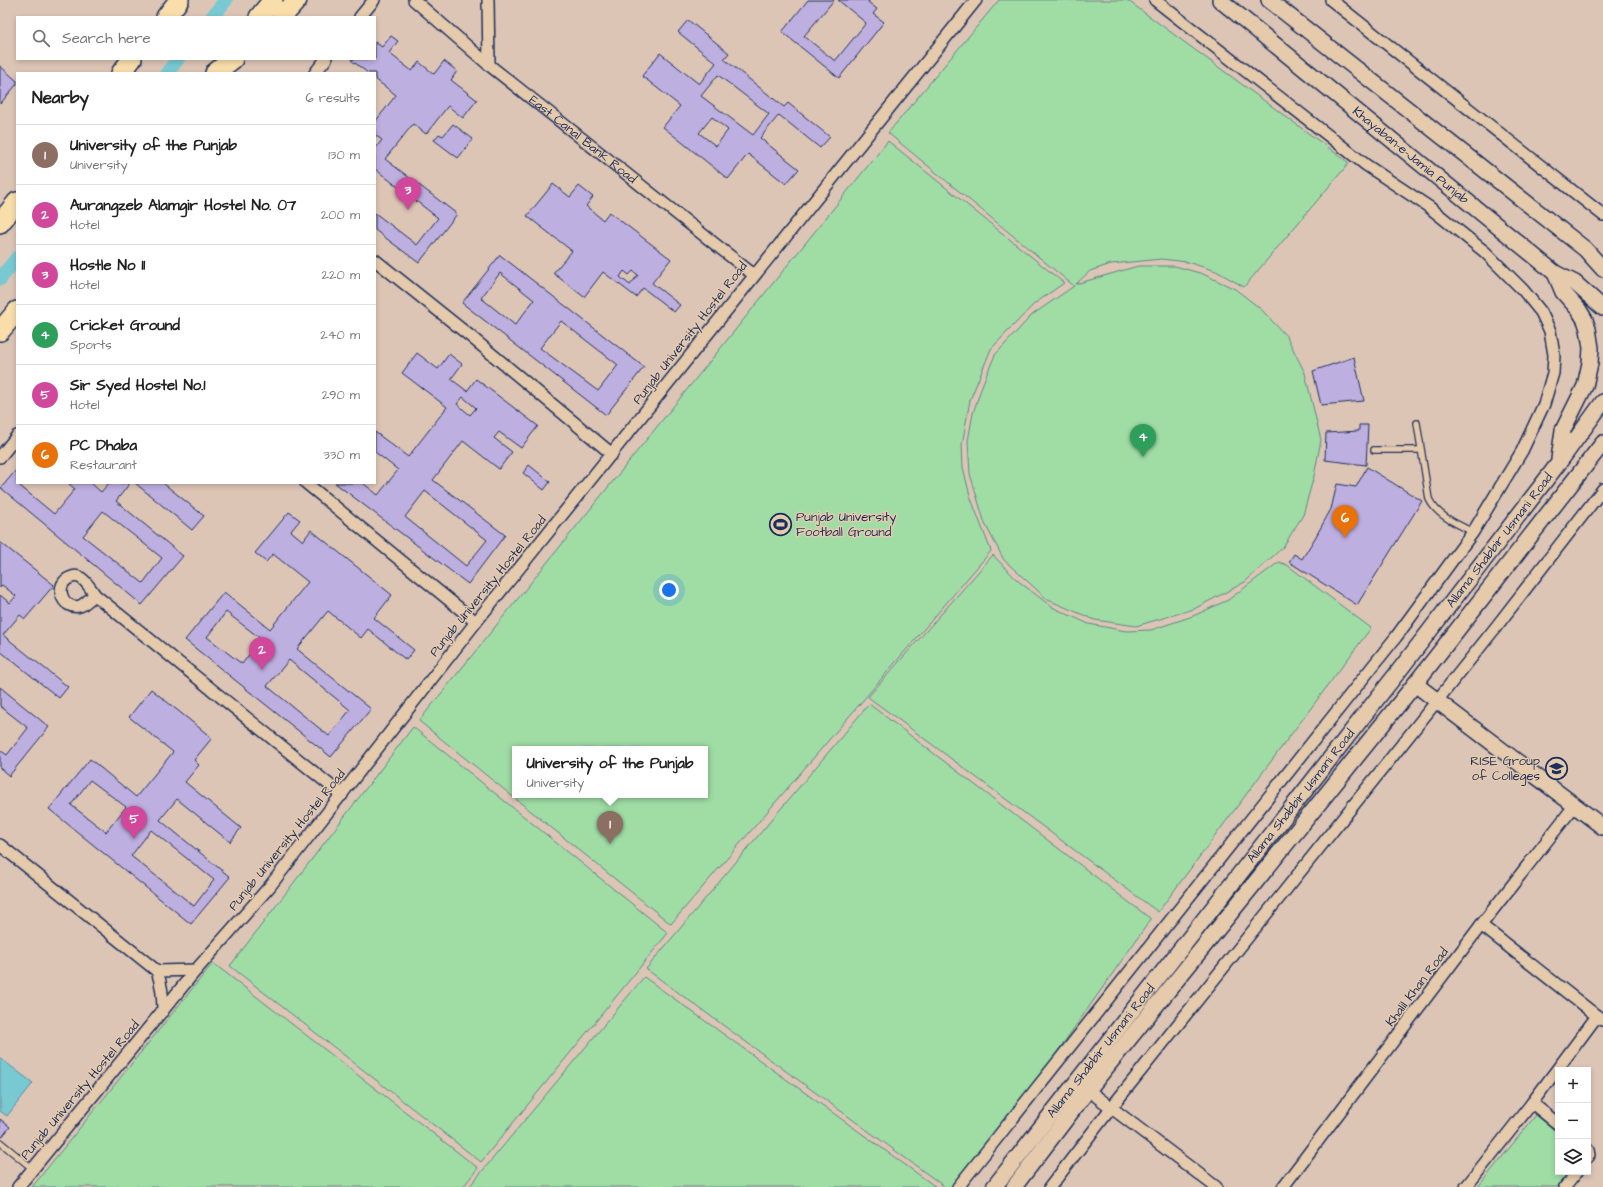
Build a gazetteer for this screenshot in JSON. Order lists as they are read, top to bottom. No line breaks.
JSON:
{"streets":{"main road":["Khayaban-e-Jamia Punjab","Allama Shabbir Usmani Road"],"street":["East Canal Bank Road","Punjab University Hostel Road","Khalil Khan Road"]},"crossings":[["East Canal Bank Road","Punjab University Hostel Road"]],"places":{"sports":["Punjab University Football Ground"],"school or university":["RISE Group of Colleges"]},"page":{"search":"Search here","heading":["Nearby","6 results"],"list":[{"mark":"1","name":"University of the Punjab","note":"University","value":"130 m"},{"mark":"2","name":"Aurangzeb Alamgir Hostel No. 07","note":"Hotel","value":"200 m"},{"mark":"3","name":"Hostle No 11","note":"Hotel","value":"220 m"},{"mark":"4","name":"Cricket Ground","note":"Sports","value":"240 m"},{"mark":"5","name":"Sir Syed Hostel No.1","note":"Hotel","value":"290 m"},{"mark":"6","name":"PC Dhaba","note":"Restaurant","value":"330 m"}],"pins":["3","4","6","2","5","1"],"popup":["University of the Punjab","University"],"map_buttons":["+","−"]}}
